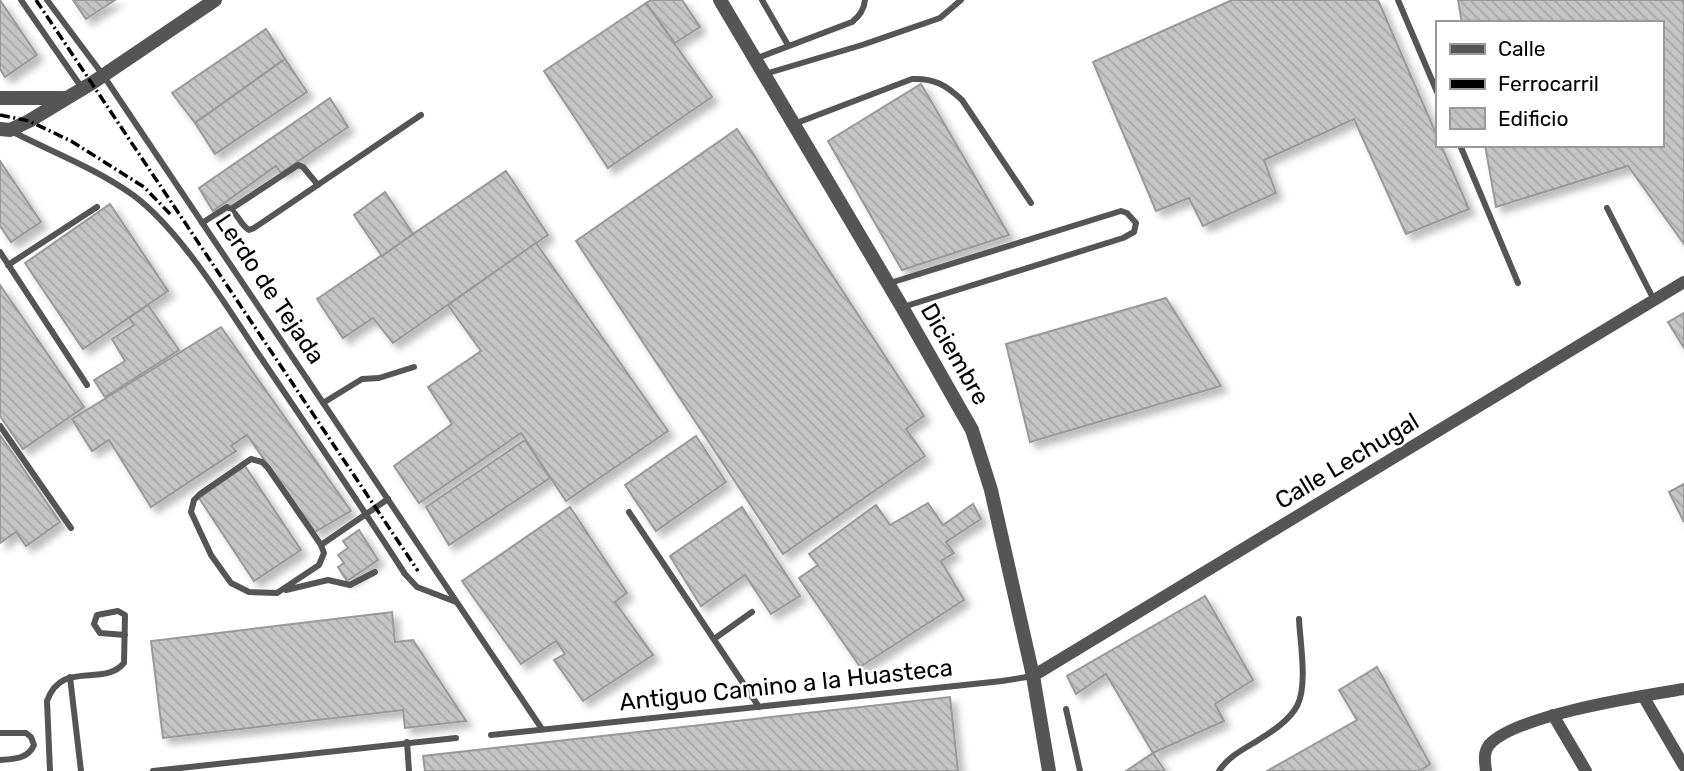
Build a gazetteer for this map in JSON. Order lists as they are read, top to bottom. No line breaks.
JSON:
{"streets":{"street":["Diciembre","Calle Lechugal"],"lane":["Lerdo de Tejada","Antiguo Camino a la Huasteca"]},"crossings":[["Lerdo de Tejada","Antiguo Camino a la Huasteca"],["Diciembre","Calle Lechugal"],["Diciembre","Antiguo Camino a la Huasteca"],["Calle Lechugal","Antiguo Camino a la Huasteca"]],"legend":["Calle","Ferrocarril","Edificio"]}
